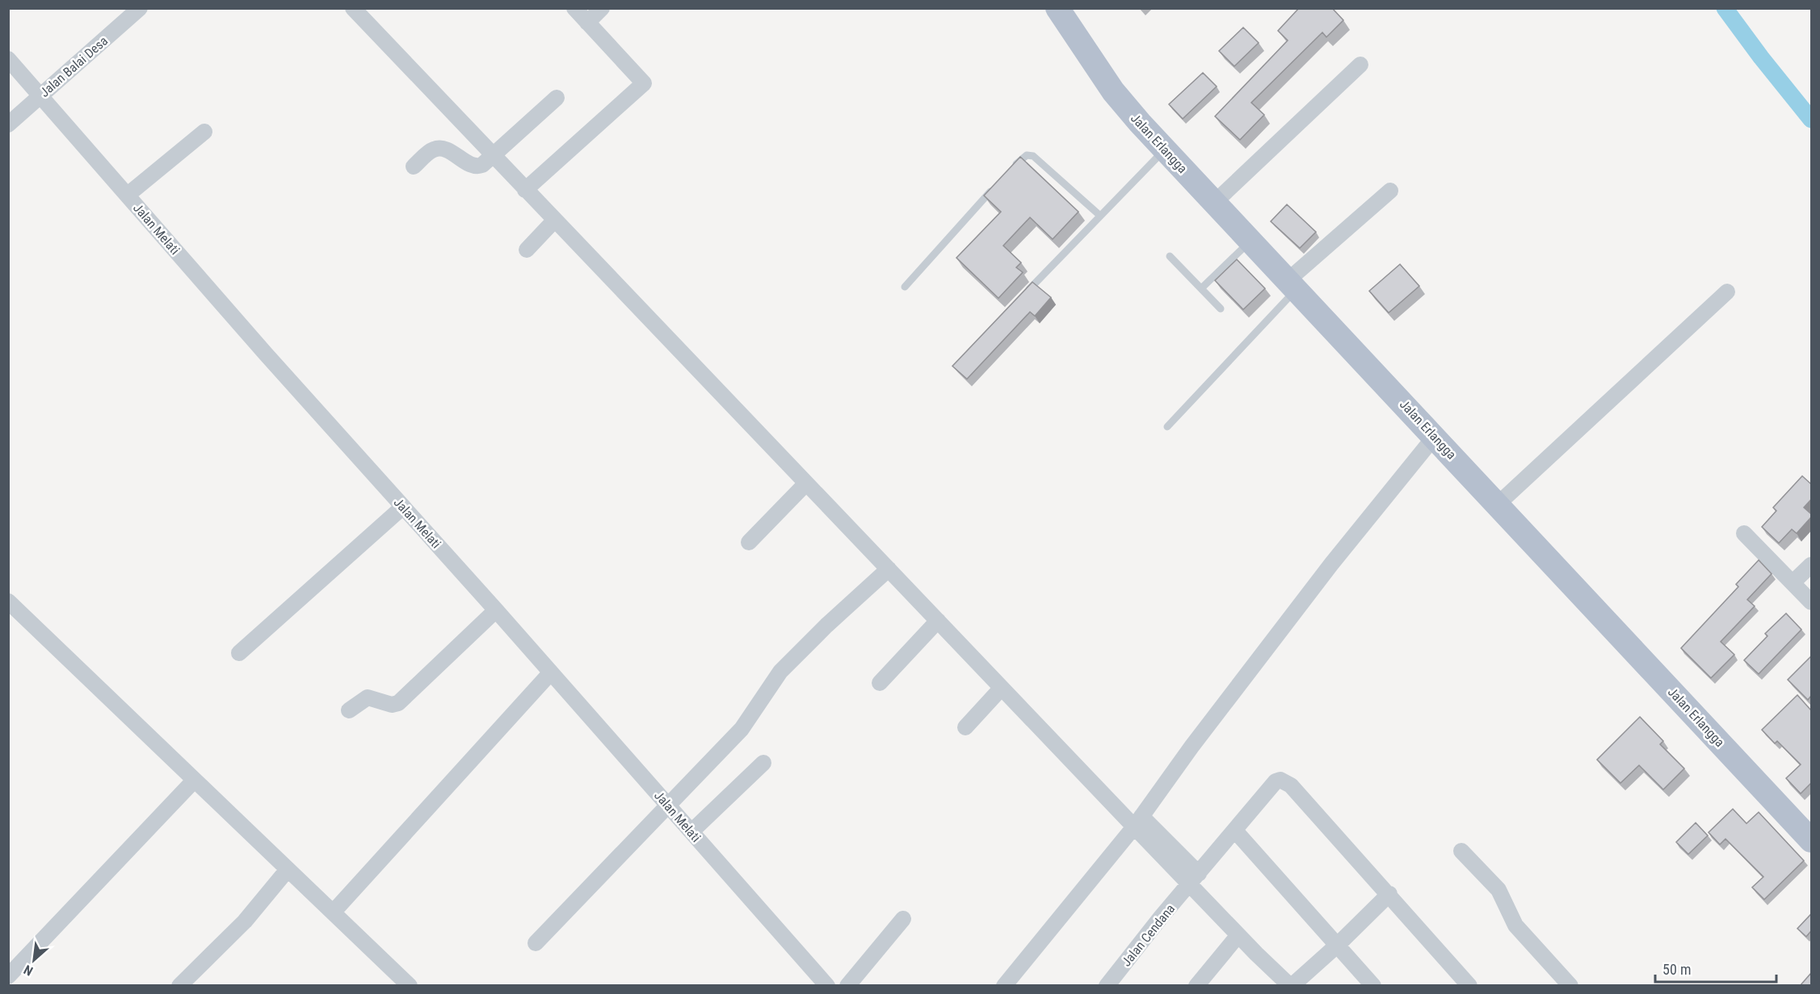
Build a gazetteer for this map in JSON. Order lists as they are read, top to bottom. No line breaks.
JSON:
{"streets":{"main road":["Jalan Erlangga"],"street":["Jalan Balai Desa","Jalan Melati","Jalan Cendana"]},"crossings":[["Jalan Balai Desa","Jalan Melati"]],"scale_bar":"50 m","north":"bottom left"}
